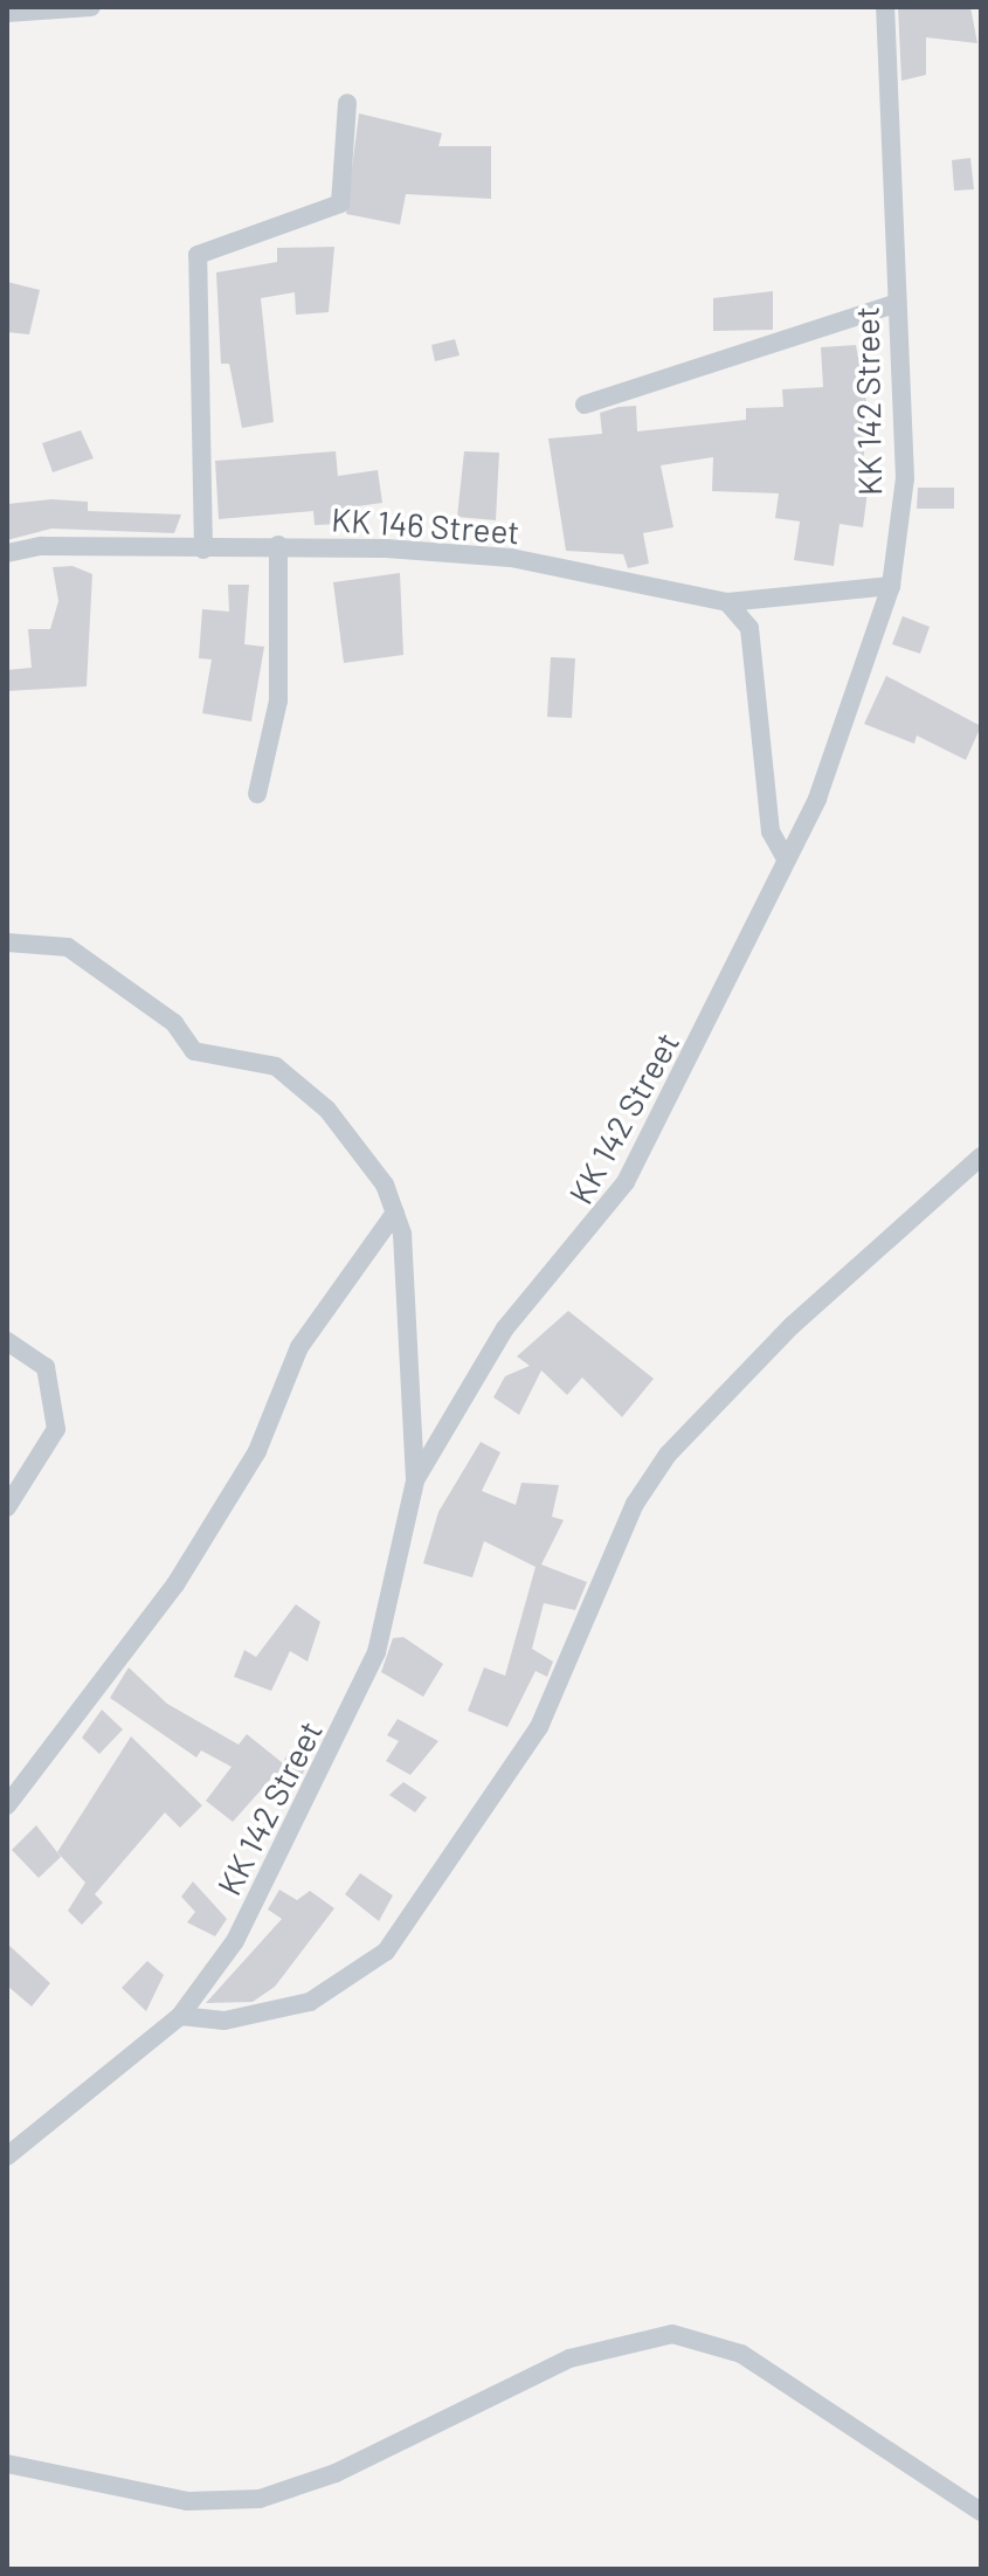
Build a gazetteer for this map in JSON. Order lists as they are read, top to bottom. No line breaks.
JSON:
{"streets":{"street":["KK 142 Street","KK 146 Street"]},"crossings":[["KK 142 Street","KK 146 Street"]]}
